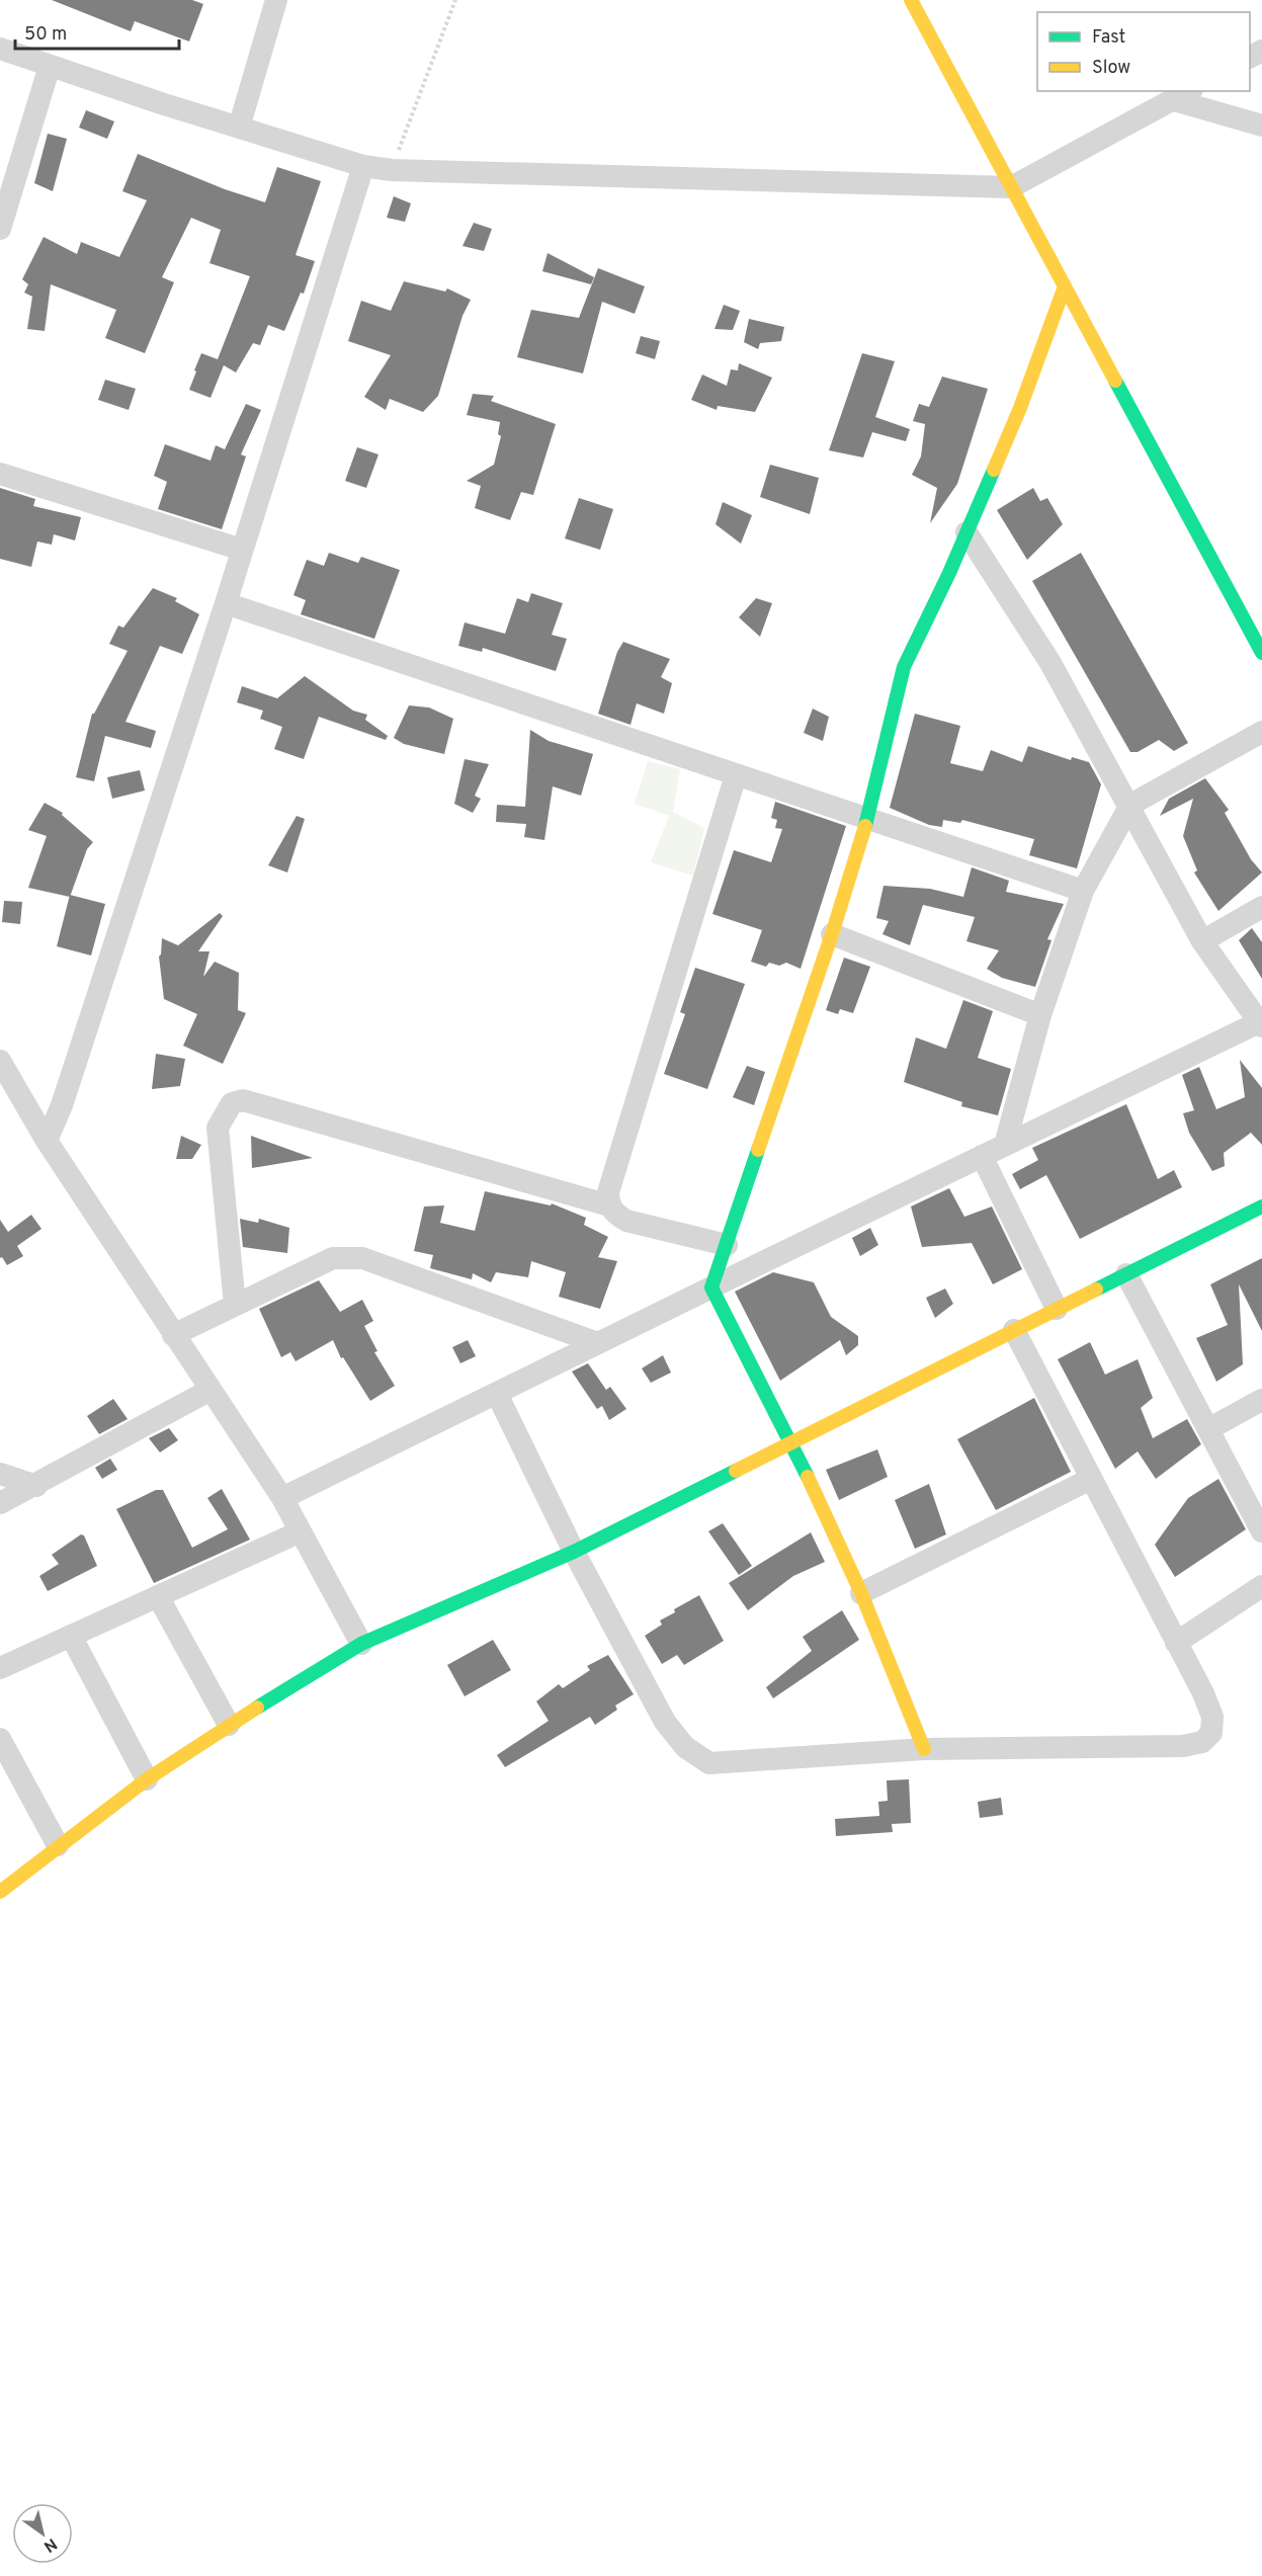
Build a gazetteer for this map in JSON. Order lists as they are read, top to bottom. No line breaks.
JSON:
{"legend":["Fast","Slow"],"scale_bar":"50 m","north":"bottom right"}
